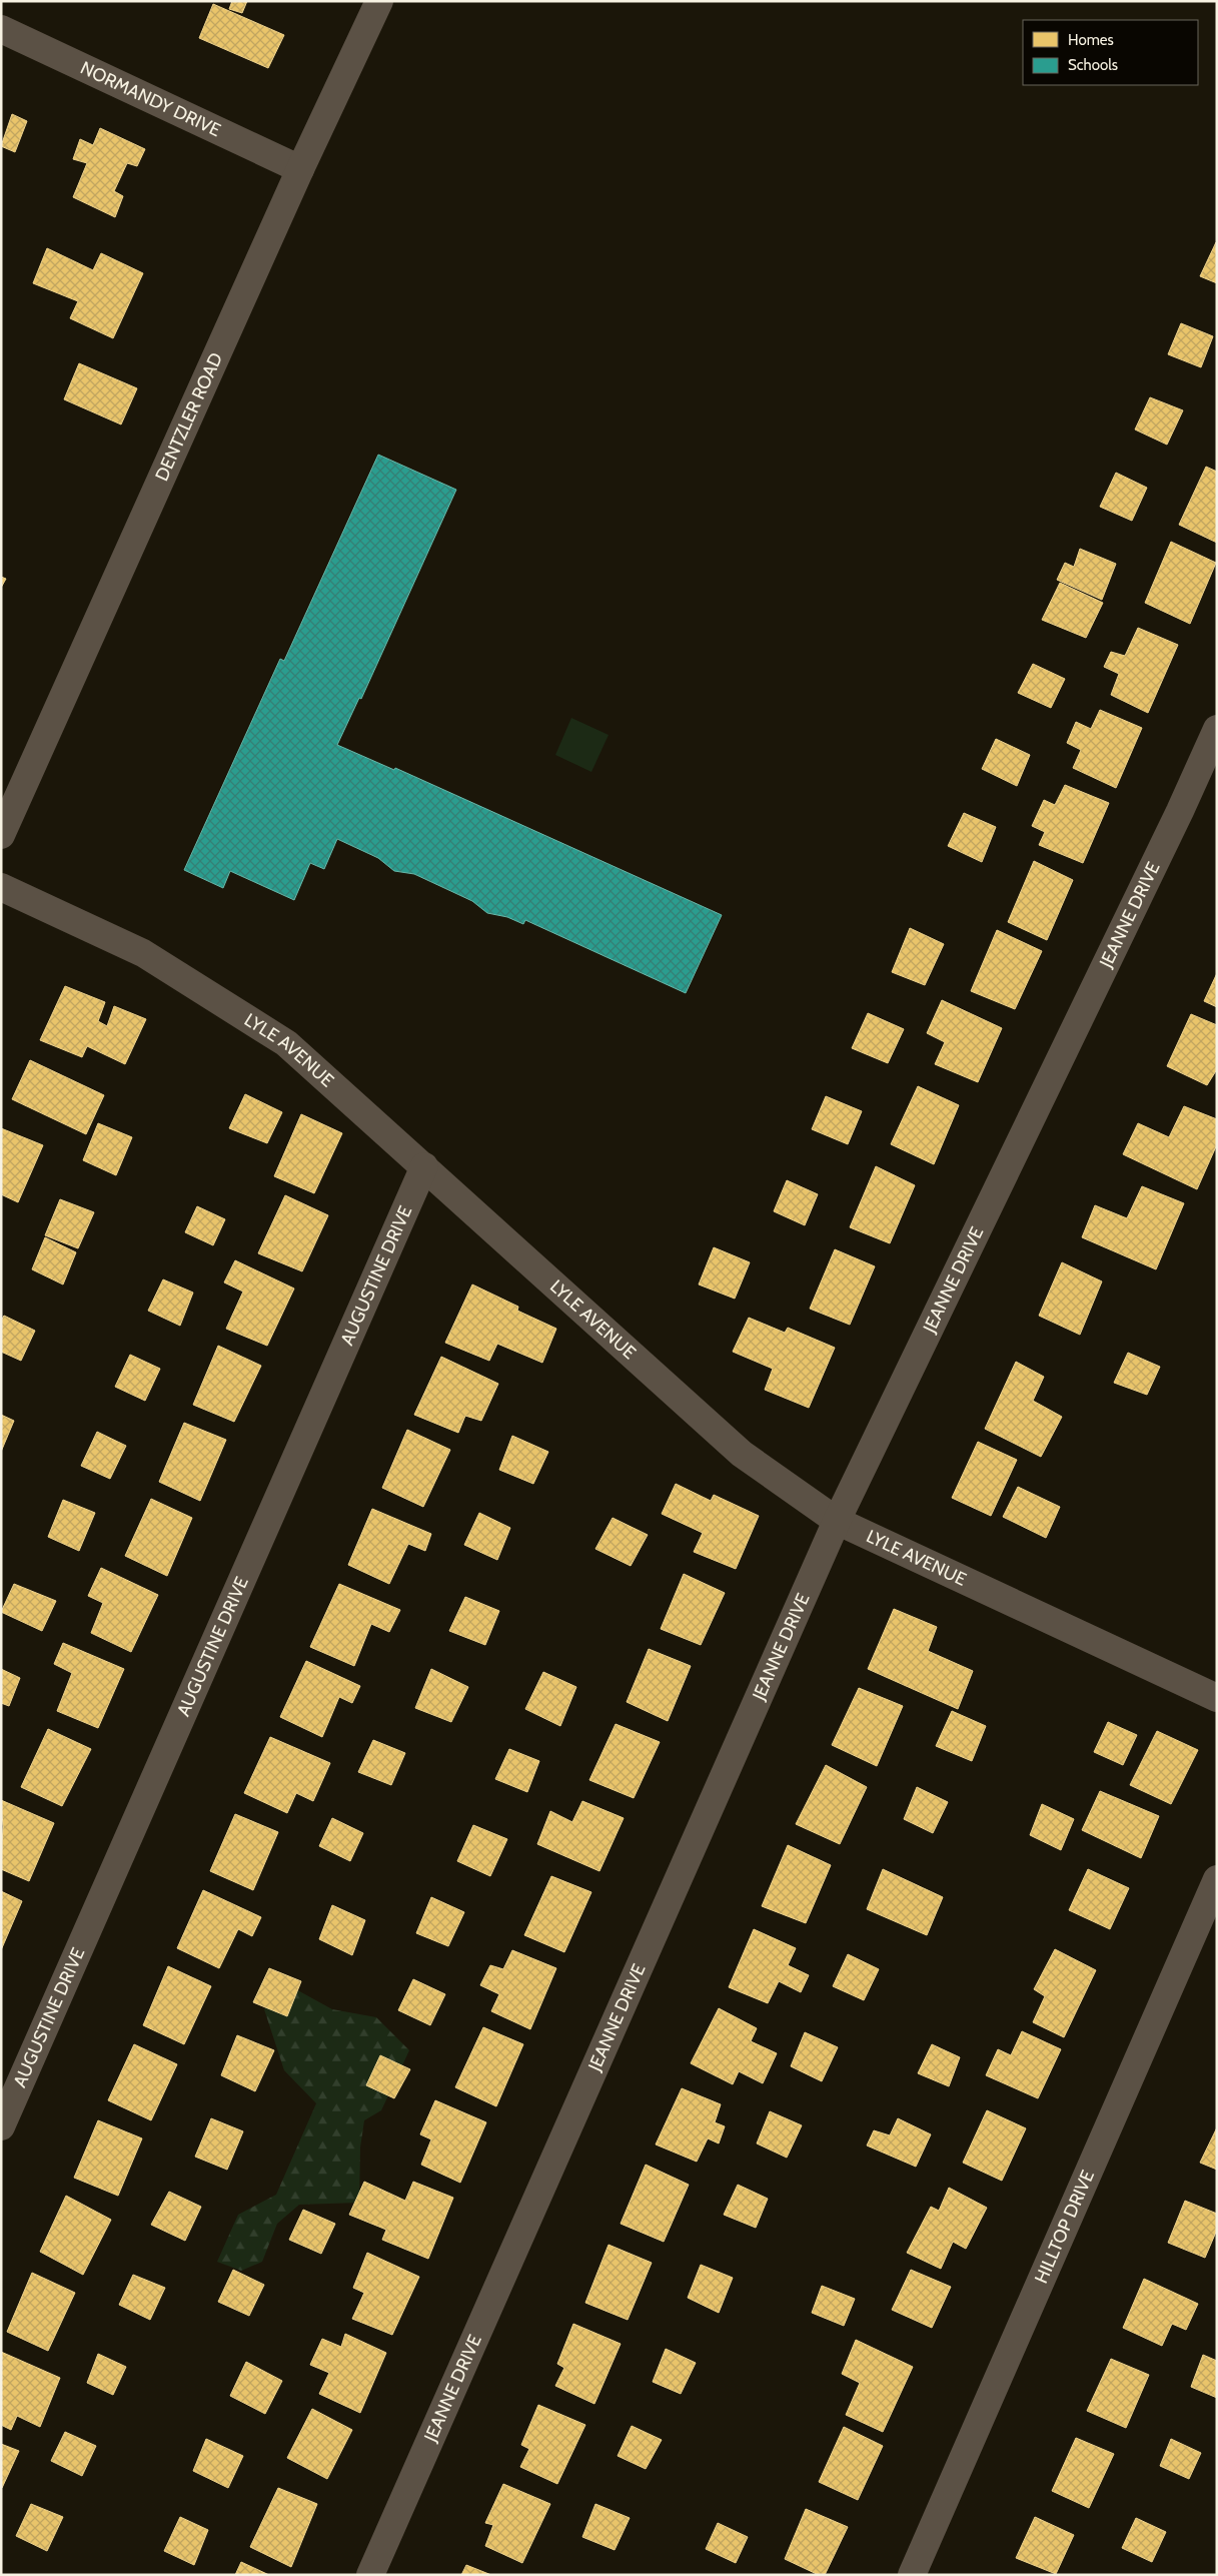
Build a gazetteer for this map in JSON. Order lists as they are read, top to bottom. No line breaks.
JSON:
{"streets":{"street":["NORMANDY DRIVE","DENTZLER ROAD","JEANNE DRIVE","LYLE AVENUE","AUGUSTINE DRIVE","HILLTOP DRIVE"]},"crossings":[["NORMANDY DRIVE","DENTZLER ROAD"],["JEANNE DRIVE","LYLE AVENUE"],["LYLE AVENUE","AUGUSTINE DRIVE"]],"legend":["Homes","Schools"]}
